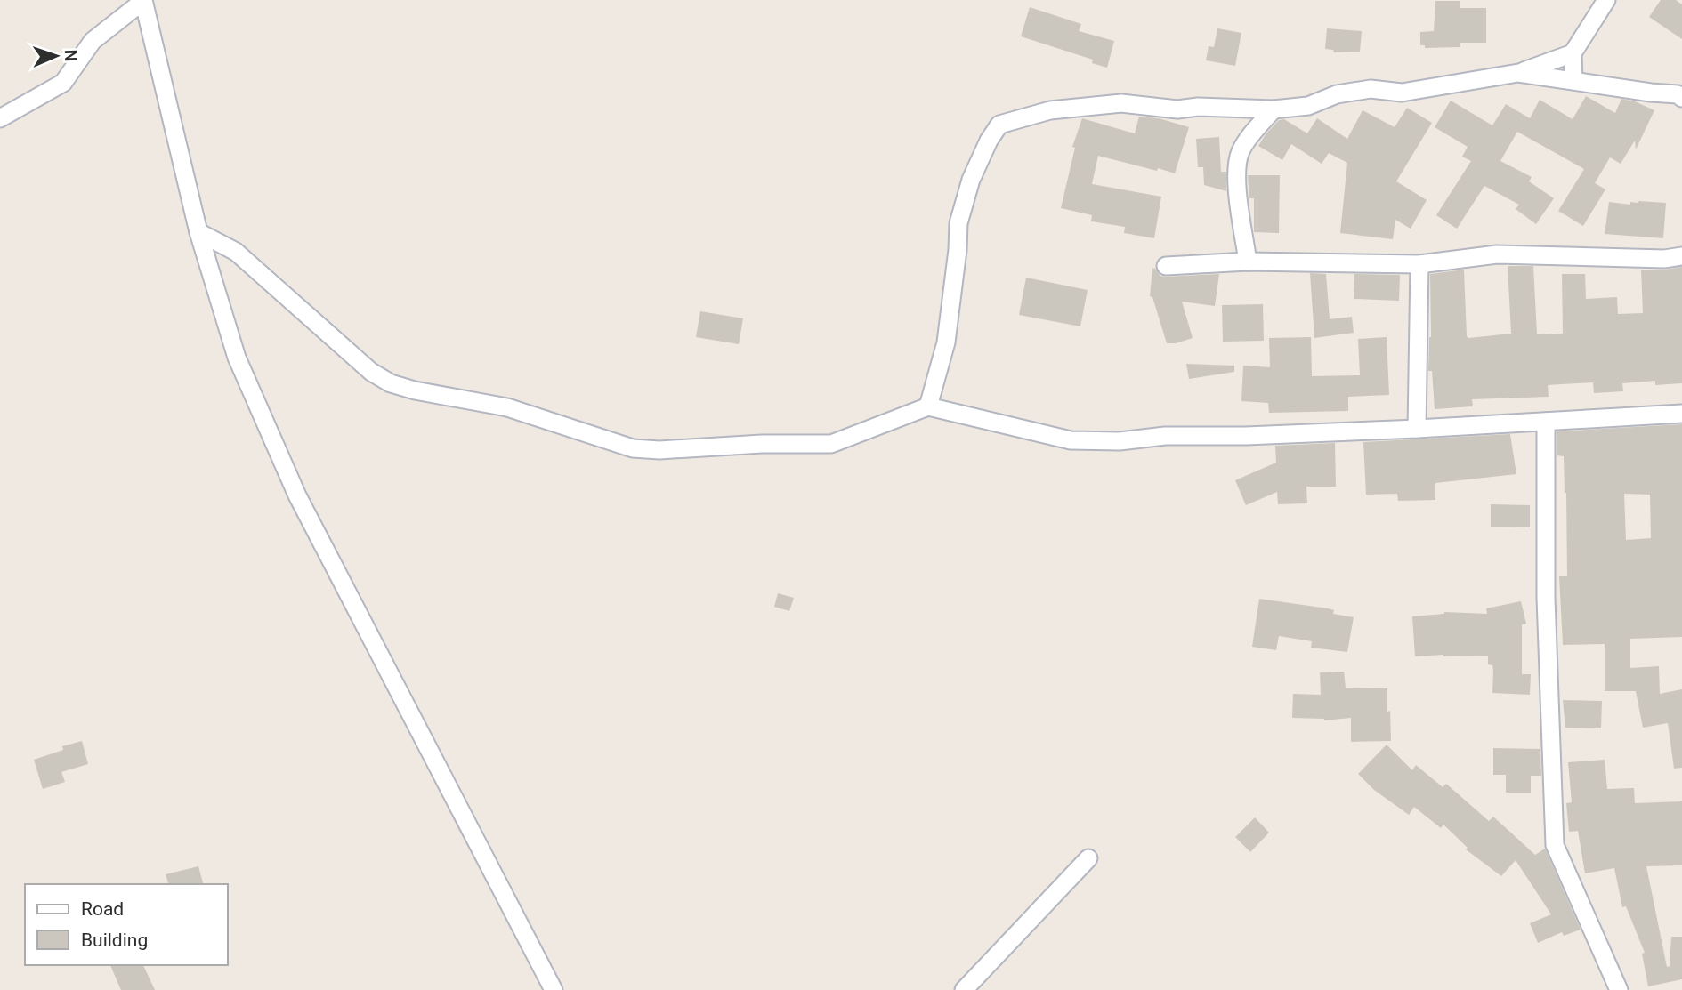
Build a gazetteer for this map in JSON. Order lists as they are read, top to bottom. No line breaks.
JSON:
{"legend":["Road","Building"],"north":"right"}
